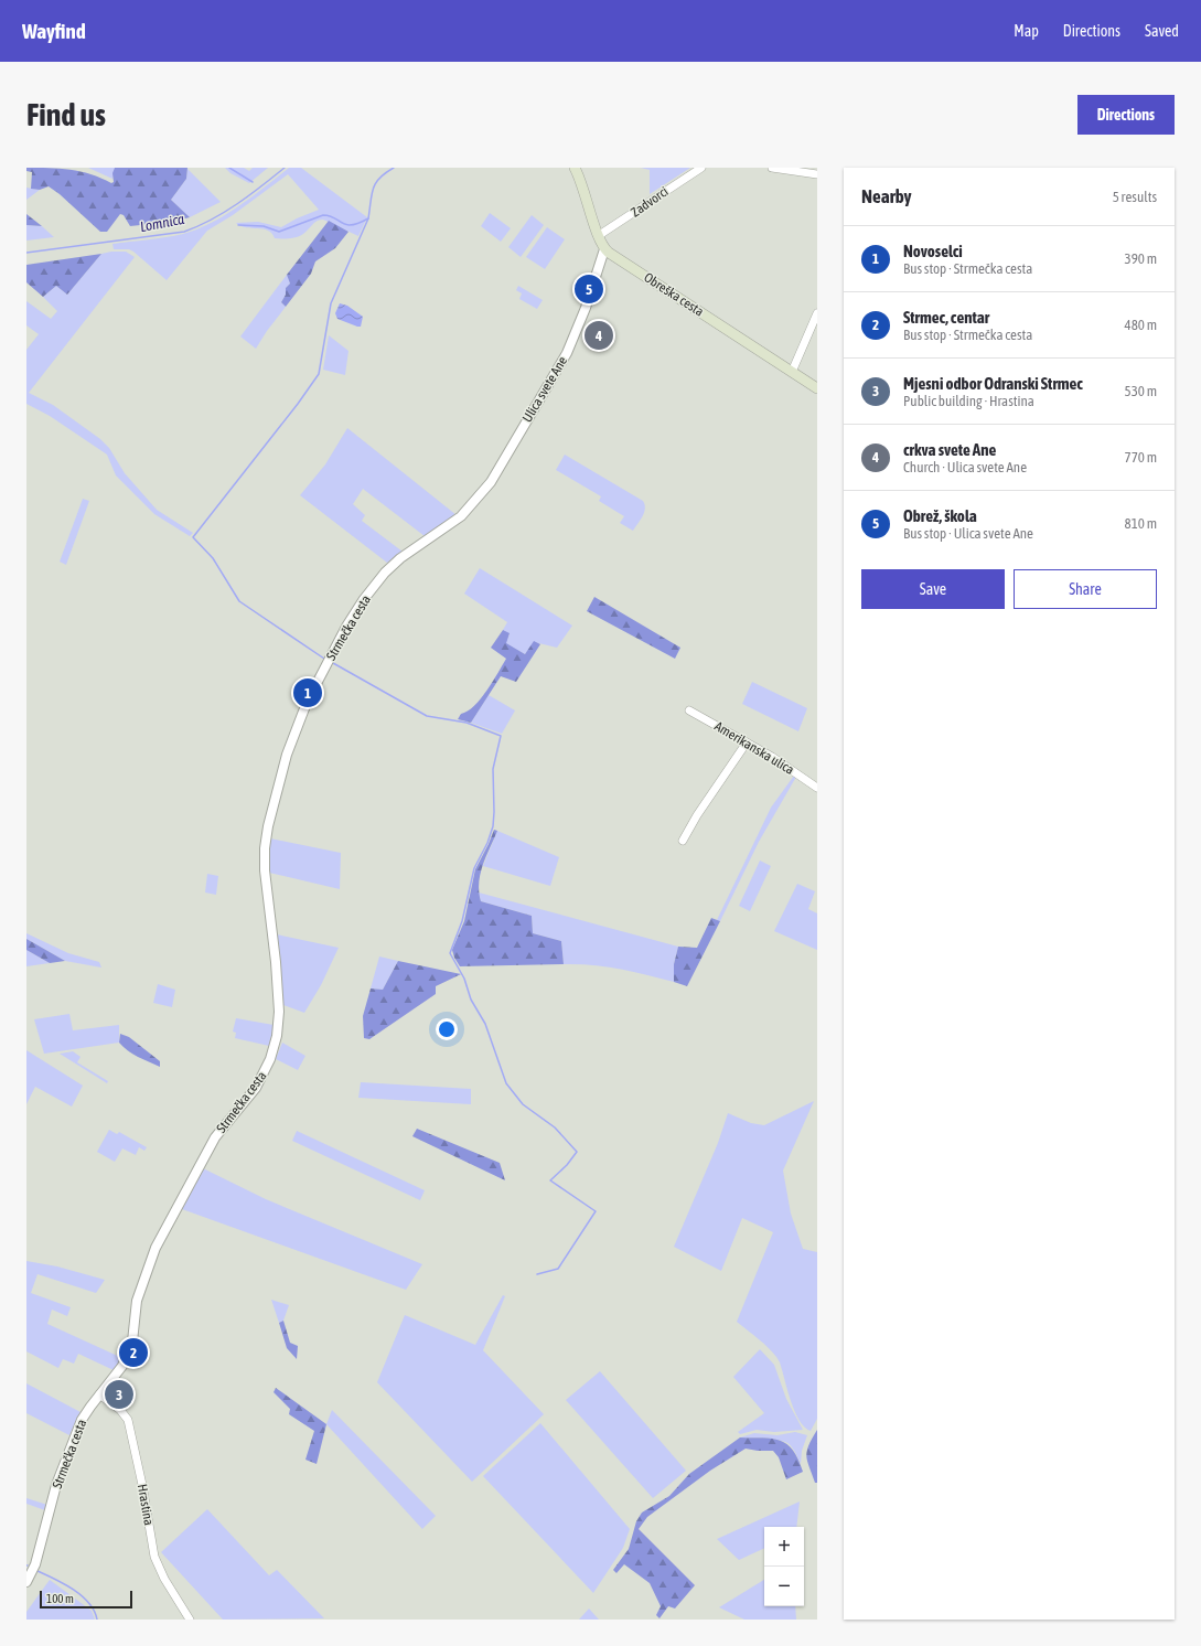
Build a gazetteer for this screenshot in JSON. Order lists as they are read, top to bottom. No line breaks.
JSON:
{"streets":{"main road":["Obreška cesta"],"street":["Zadvorci","Ulica svete Ane","Strmečka cesta","Amerikanska ulica","Hrastina"]},"crossings":[["Obreška cesta","Ulica svete Ane"],["Ulica svete Ane","Strmečka cesta"],["Strmečka cesta","Hrastina"]],"water":["Lomnica"],"scale_bar":"100 m","page":{"header":"Wayfind","nav":["Map","Directions","Saved"],"buttons":["Directions",["Save","Share"]],"title":"Find us","heading":["Nearby","5 results"],"list":[{"mark":"1","name":"Novoselci","note":"Bus stop · Strmečka cesta","value":"390 m"},{"mark":"2","name":"Strmec, centar","note":"Bus stop · Strmečka cesta","value":"480 m"},{"mark":"3","name":"Mjesni odbor Odranski Strmec","note":"Public building · Hrastina","value":"530 m"},{"mark":"4","name":"crkva svete Ane","note":"Church · Ulica svete Ane","value":"770 m"},{"mark":"5","name":"Obrež, škola","note":"Bus stop · Ulica svete Ane","value":"810 m"}],"pins":["5","4","1","2","3"],"map_buttons":["+","−"],"scale":"100 m"}}
